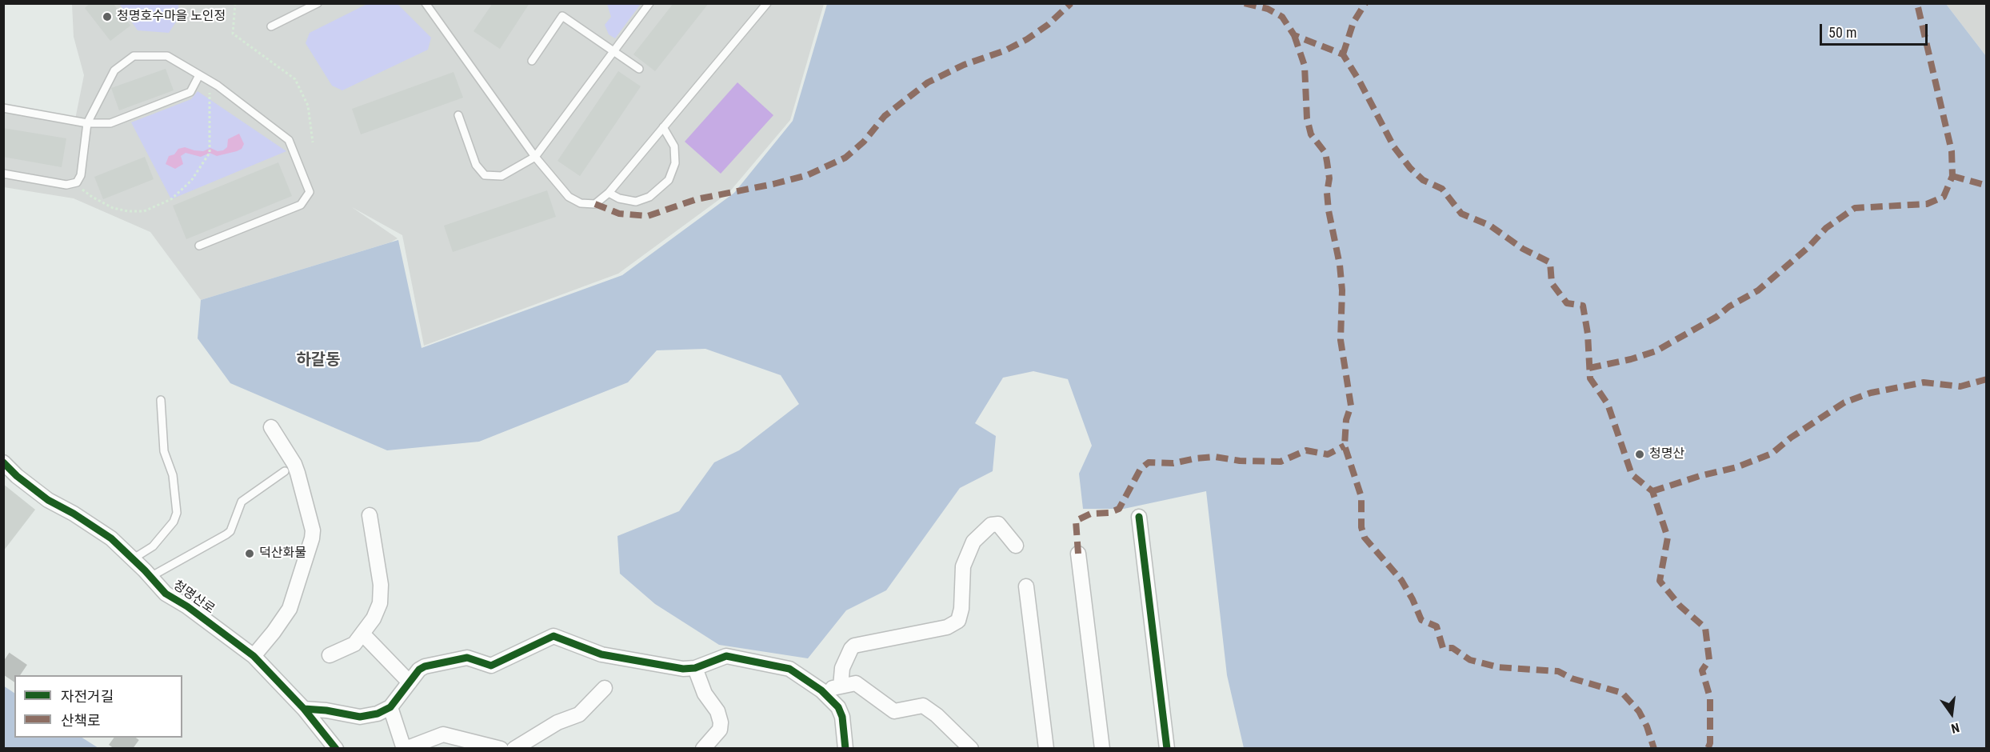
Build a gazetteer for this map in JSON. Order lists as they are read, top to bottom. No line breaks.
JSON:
{"streets":{"street":["청명산로"]},"districts":["하갈동"],"places":["청명호수마을 노인정","청명산","덕산화물"],"legend":["자전거길","산책로"],"scale_bar":"50 m","north":"bottom"}
